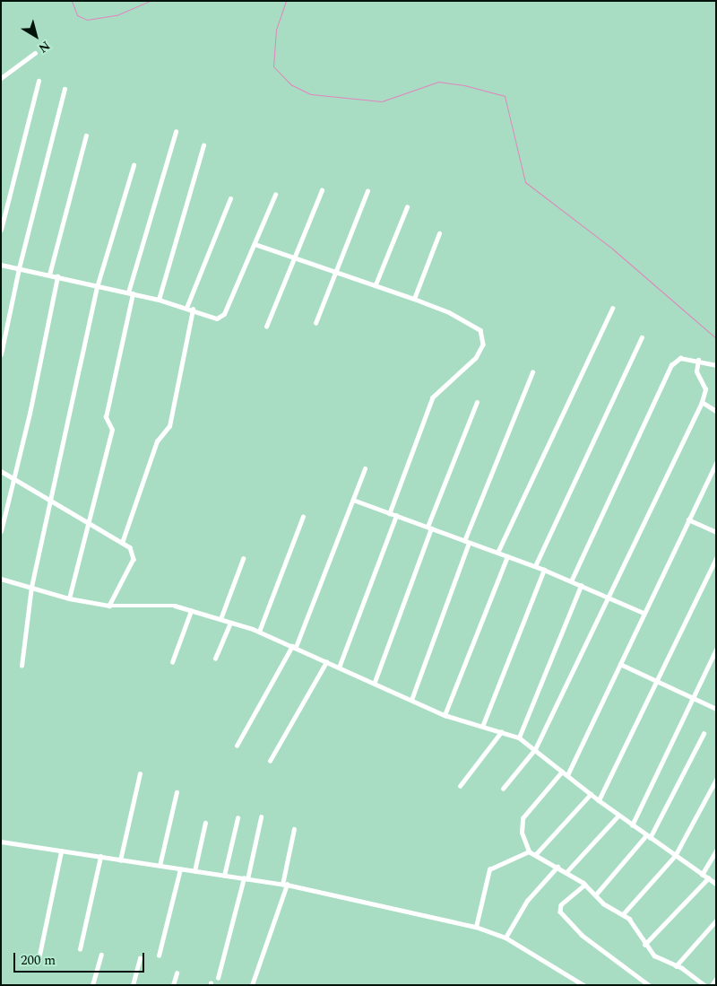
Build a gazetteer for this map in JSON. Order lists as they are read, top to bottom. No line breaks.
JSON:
{"scale_bar":"200 m","north":"bottom right"}
